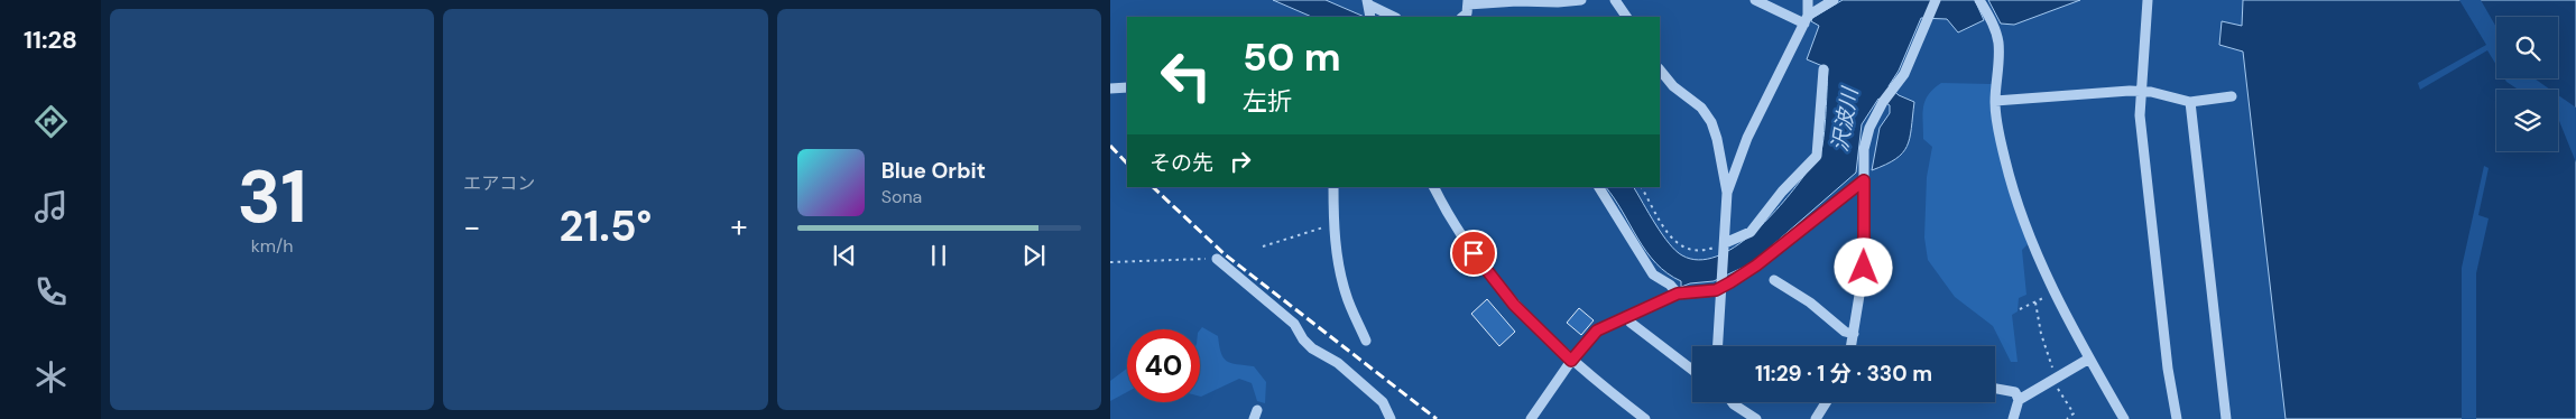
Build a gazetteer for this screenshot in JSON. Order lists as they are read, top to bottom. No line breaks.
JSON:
{"water":["沢波川"],"page":{"tabs":"11:28","tile":[["31","km/h"],"エアコン"],"turn":["50 m","左折"],"then":"その先","song":["Blue Orbit","Sona"],"heat":["−","21.5°","+"],"limit":"40","trip":"11:29 · 1 分 · 330 m"}}
